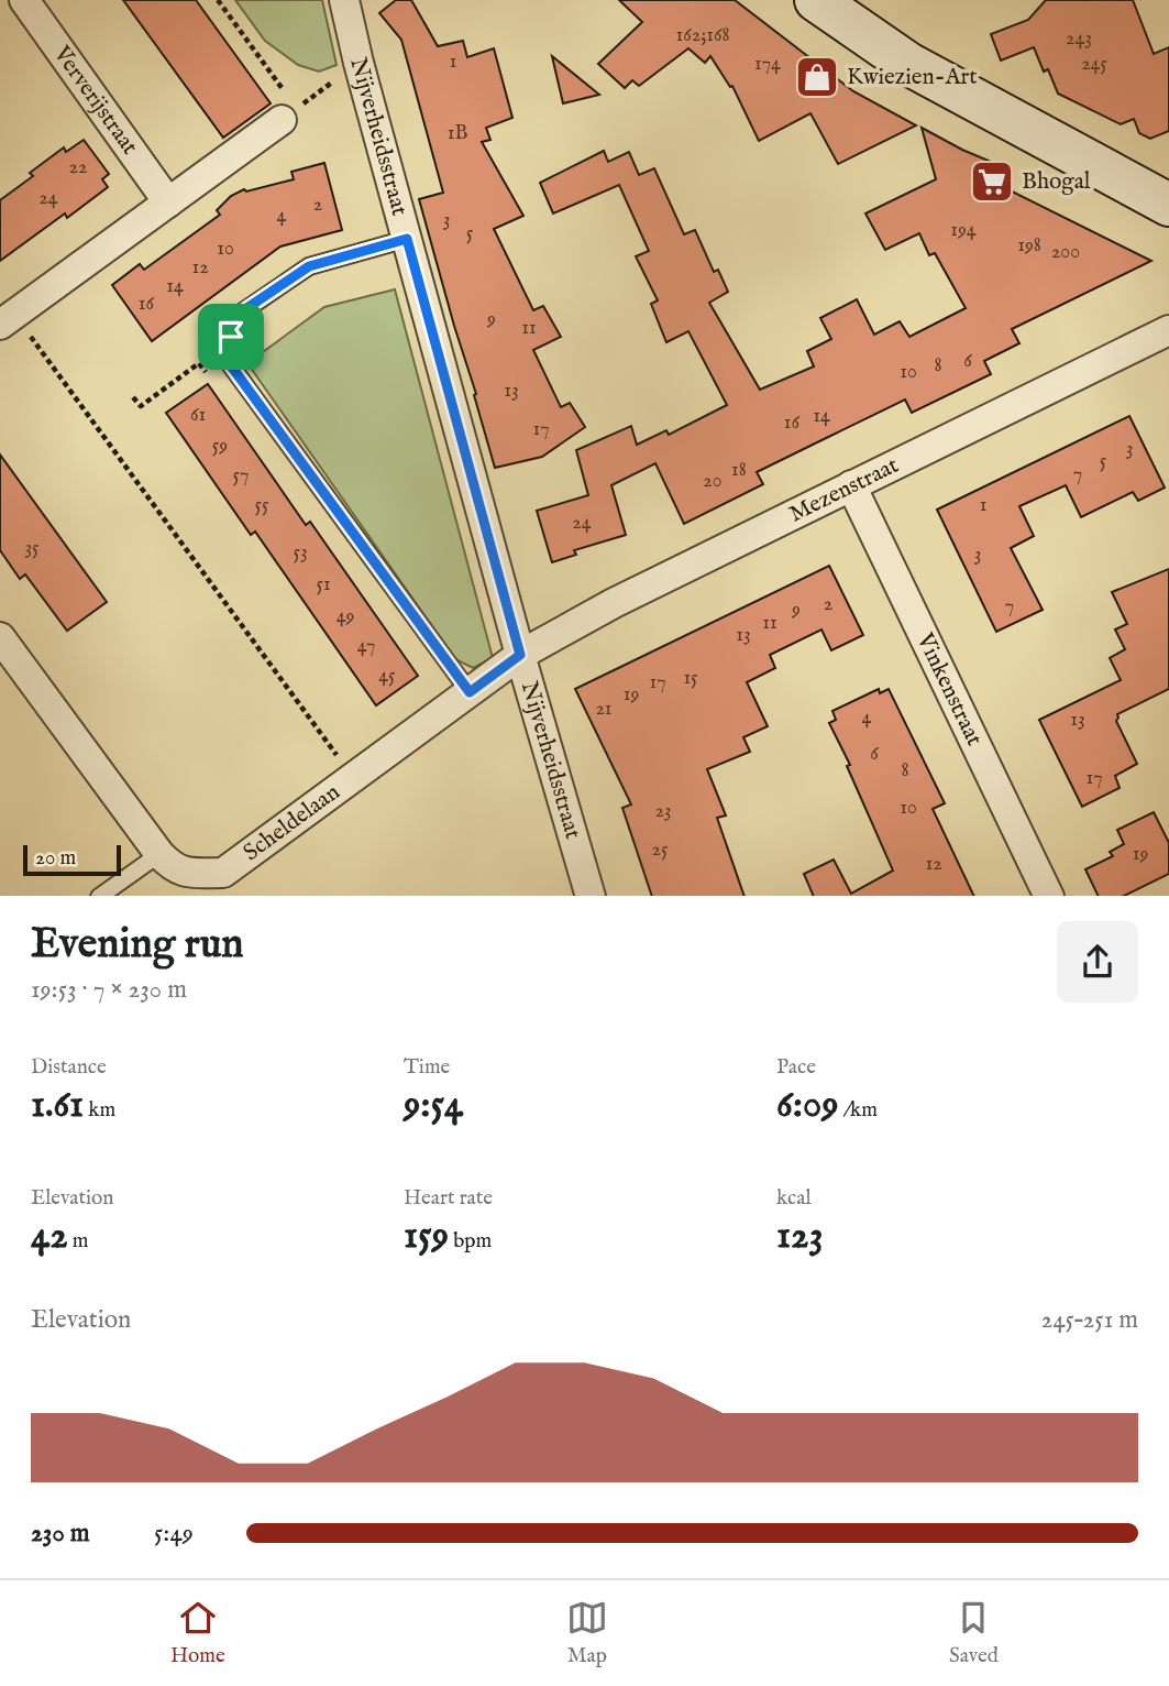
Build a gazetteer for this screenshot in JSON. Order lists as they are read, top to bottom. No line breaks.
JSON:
{"streets":{"street":["Ververijstraat","Nijverheidsstraat","Mezenstraat","Vinkenstraat","Scheldelaan"]},"crossings":[["Nijverheidsstraat","Mezenstraat"],["Nijverheidsstraat","Scheldelaan"],["Mezenstraat","Vinkenstraat"],["Mezenstraat","Scheldelaan"]],"places":{"shop":["Kwiezien-Art"],"supermarket":["Bhogal"]},"house_numbers":["162;168","243","1","174","245","1B","22","24","2","4","3","194","5","198","10","200","12","14","16","9","11","6","8","10","13","61","14","16","17","59","3","5","18","7","57","20","55","1","24","35","53","3","51","2","7","9","49","11","13","47","45","15","17","19","21","4","13","6","8","17","10","23","25","19","12"],"scale_bar":"20 m","page":{"scale":"20 m","heading":["Evening run","19:53 · 7 × 230 m"],"stats":[["Distance","1.61 km"],["Time","9:54"],["Pace","6:09 /km"],["Elevation","42 m"],["Heart rate","159 bpm"],["kcal","123"]],"chart":["Elevation","245–251 m"],"list":[{"name":"230 m","note":"5:49"}],"tabs":["Home","Map","Saved"]}}
